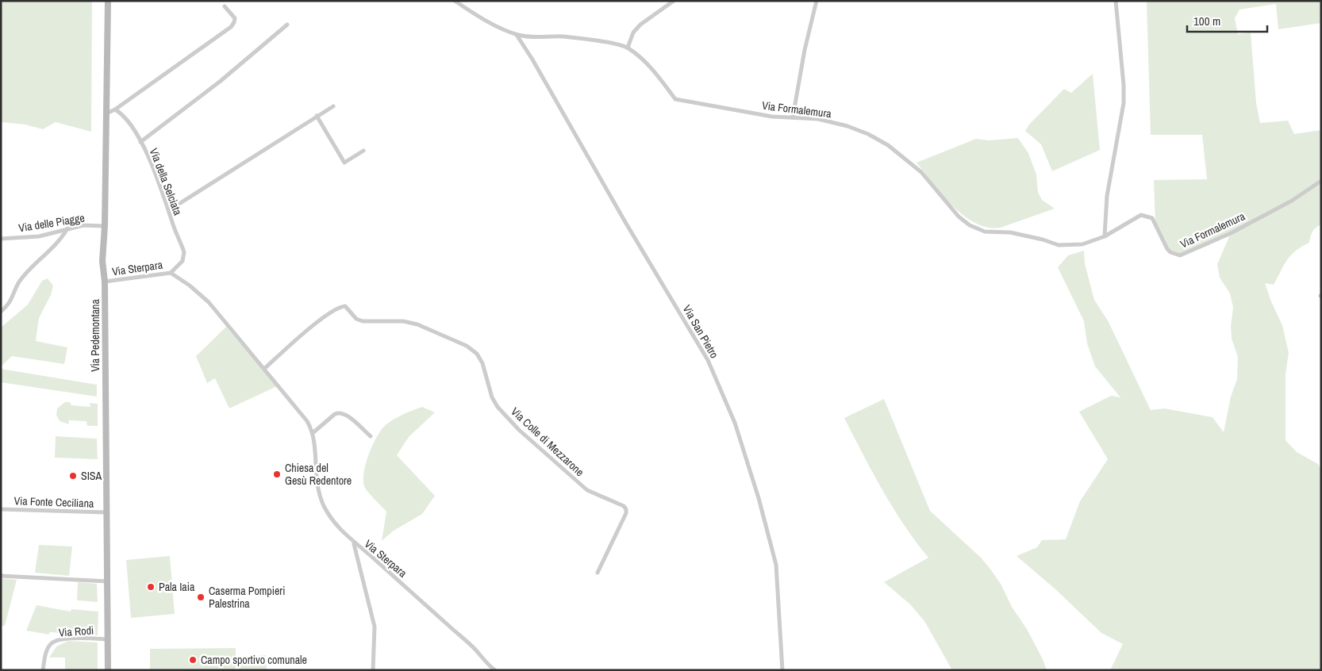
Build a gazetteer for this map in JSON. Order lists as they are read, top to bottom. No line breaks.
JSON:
{"streets":{"street":["Via Formalemura","Via della Selciata","Via delle Piagge","Via Sterpara","Via San Pietro","Via Pedemontana","Via Colle di Mezzarone","Via Fonte Ceciliana","Via Rodi"]},"crossings":[["Via Formalemura","Via San Pietro"],["Via della Selciata","Via Sterpara"],["Via delle Piagge","Via Pedemontana"],["Via Sterpara","Via Pedemontana"],["Via Sterpara","Via Colle di Mezzarone"],["Via Pedemontana","Via Fonte Ceciliana"],["Via Pedemontana","Via Rodi"]],"places":["Chiesa del Gesù Redentore","SISA","Pala Iaia","Caserma Pompieri Palestrina","Campo sportivo comunale"],"scale_bar":"100 m"}
